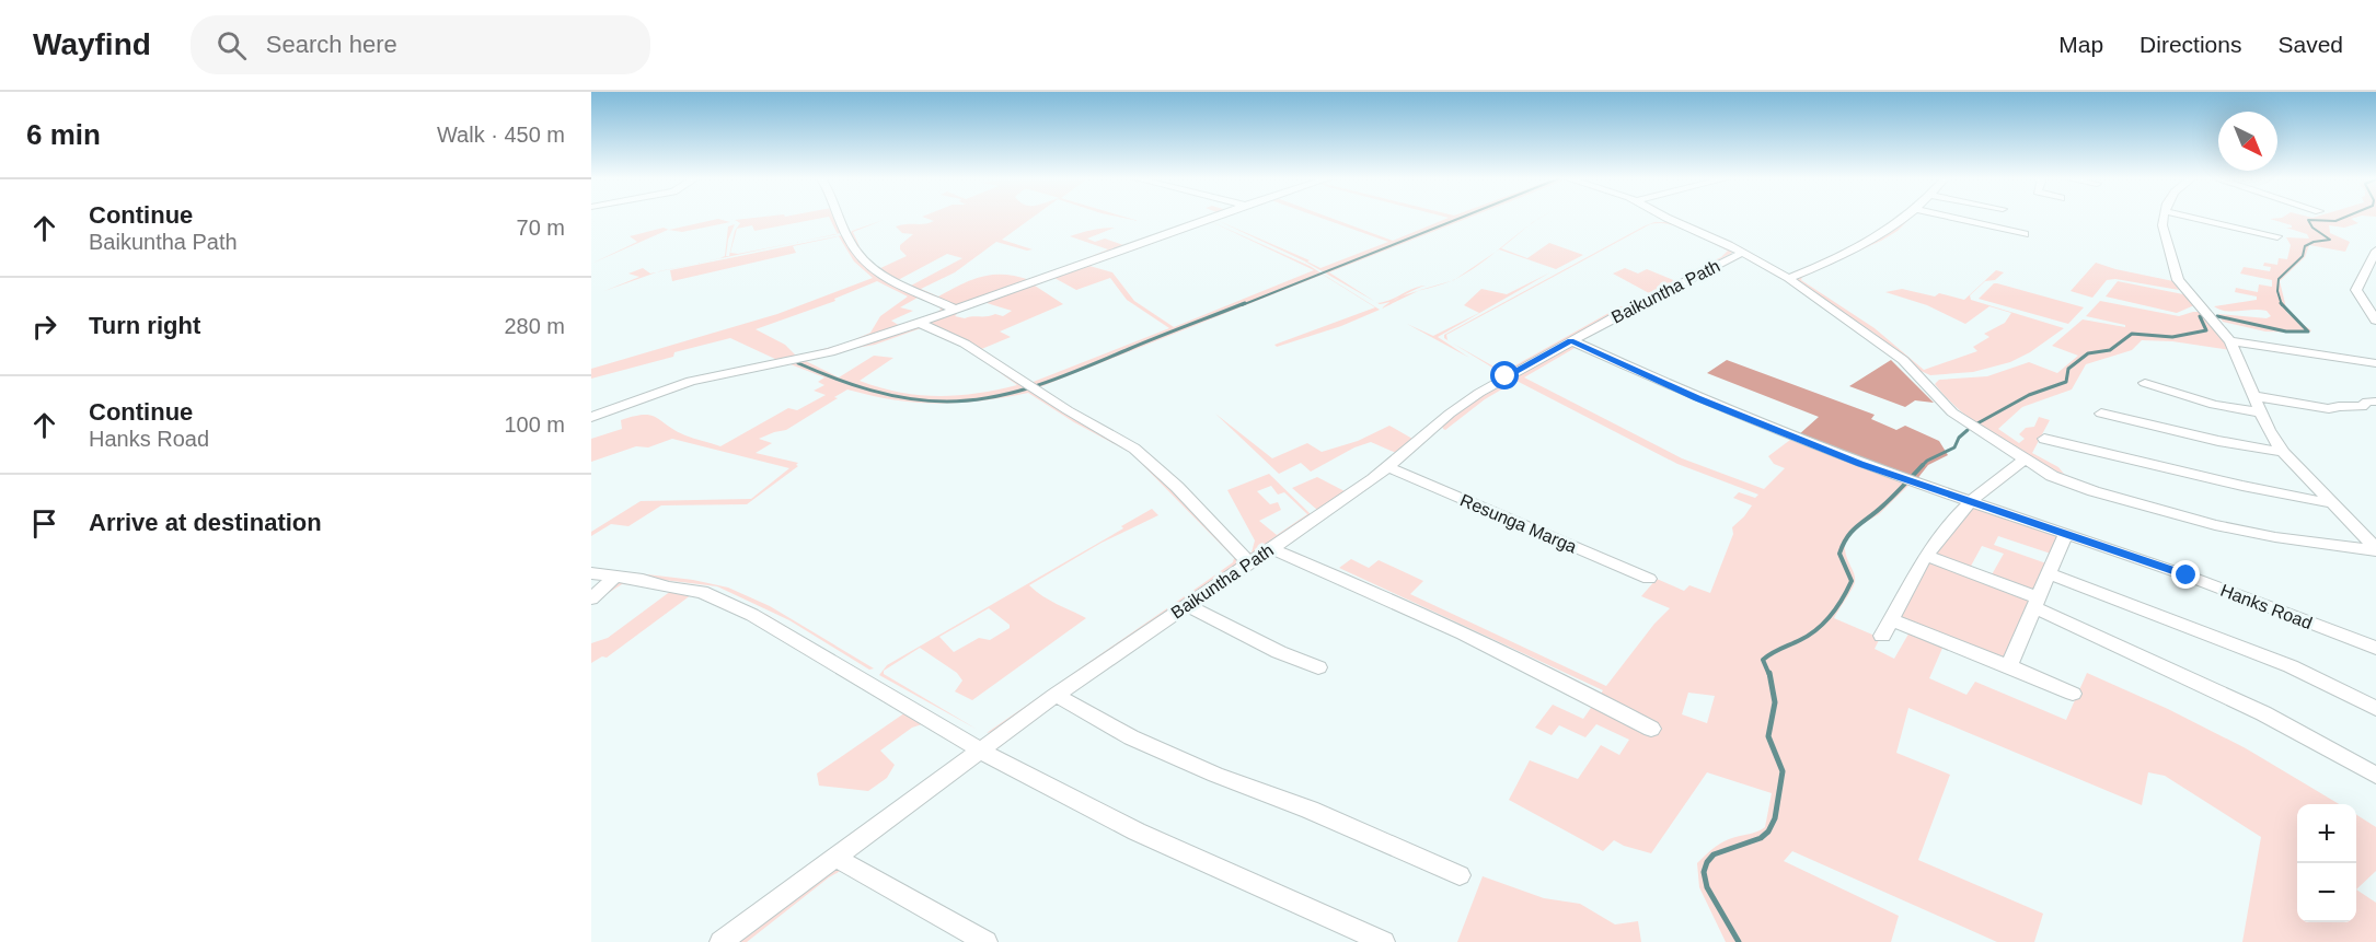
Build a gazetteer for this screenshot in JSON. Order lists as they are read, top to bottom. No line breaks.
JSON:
{"streets":{"street":["Baikuntha Path","Resunga Marga","Hanks Road"]},"crossings":[["Baikuntha Path","Resunga Marga"],["Baikuntha Path","Hanks Road"]],"north":"bottom right","page":{"header":"Wayfind","search":"Search here","nav":["Map","Directions","Saved"],"heading":["6 min","Walk · 450 m"],"list":[["Continue","Baikuntha Path","70 m"],["Turn right","280 m"],["Continue","Hanks Road","100 m"],"Arrive at destination"],"map_buttons":["+","−"]}}
